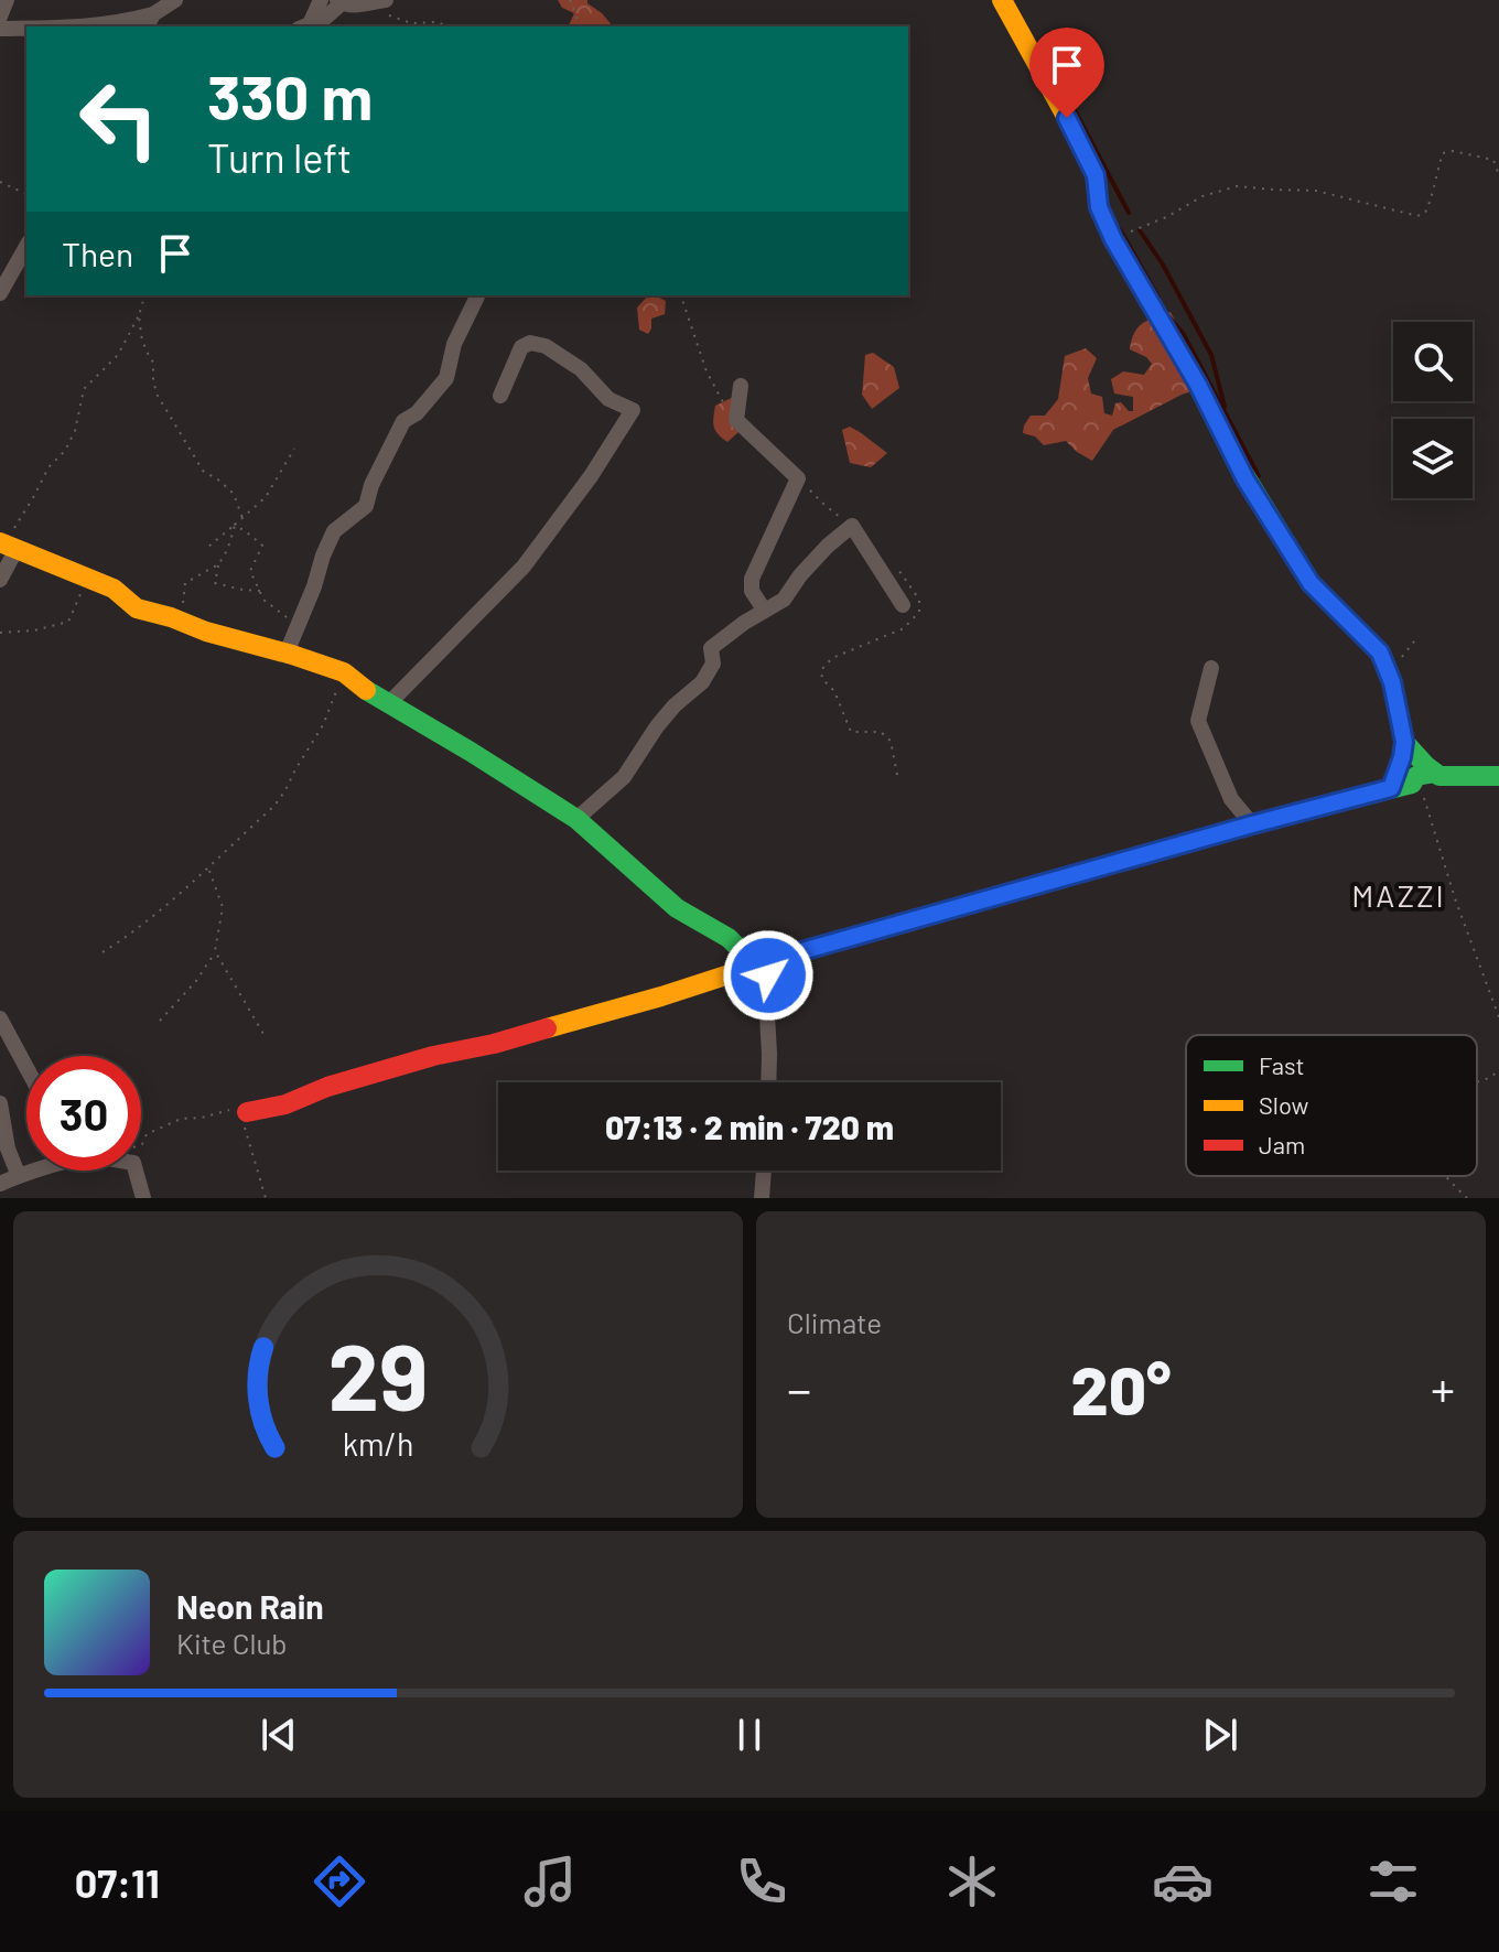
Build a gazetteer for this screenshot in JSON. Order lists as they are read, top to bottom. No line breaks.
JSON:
{"districts":["MAZZI"],"legend":["Fast","Slow","Jam"],"page":{"turn":["330 m","Turn left"],"then":"Then","limit":"30","trip":"07:13 · 2 min · 720 m","tile":"Climate","heat":["−","20°","+"],"song":["Neon Rain","Kite Club"],"tabs":"07:11","gauge":["29","km/h"]}}
